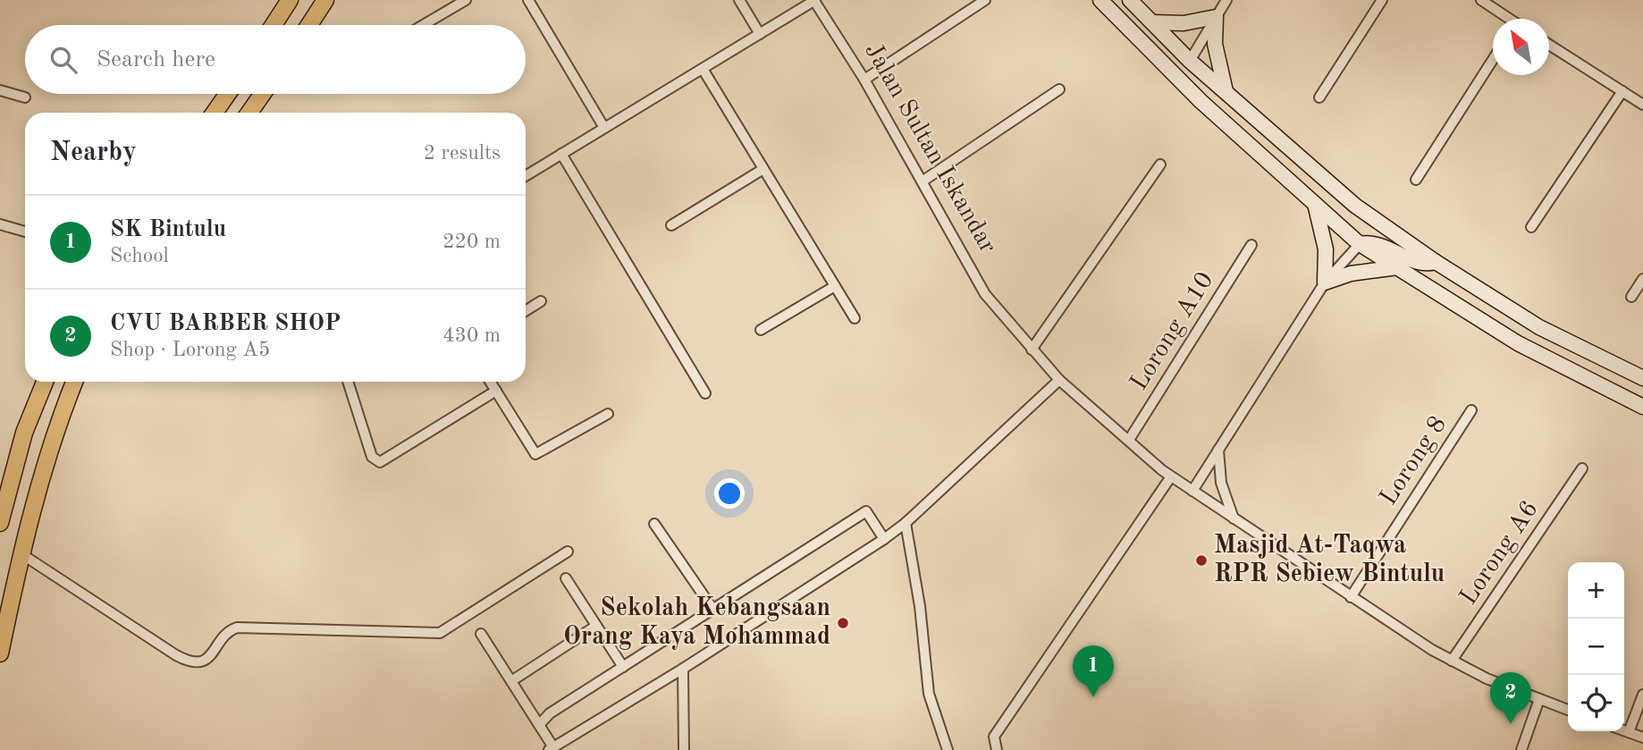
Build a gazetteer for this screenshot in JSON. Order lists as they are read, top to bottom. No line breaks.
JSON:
{"streets":{"street":["Jalan Sultan Iskandar","Lorong A10","Lorong 8","Lorong A6"]},"crossings":[["Jalan Sultan Iskandar","Lorong A10"],["Jalan Sultan Iskandar","Lorong 8"],["Jalan Sultan Iskandar","Lorong A6"]],"places":["Masjid At-Taqwa RPR Sebiew Bintulu","Sekolah Kebangsaan Orang Kaya Mohammad"],"north":"top left","page":{"search":"Search here","heading":["Nearby","2 results"],"list":[{"mark":"1","name":"SK Bintulu","note":"School","value":"220 m"},{"mark":"2","name":"CVU BARBER SHOP","note":"Shop · Lorong A5","value":"430 m"}],"map_buttons":["+","−"],"pins":["1","2"]}}
